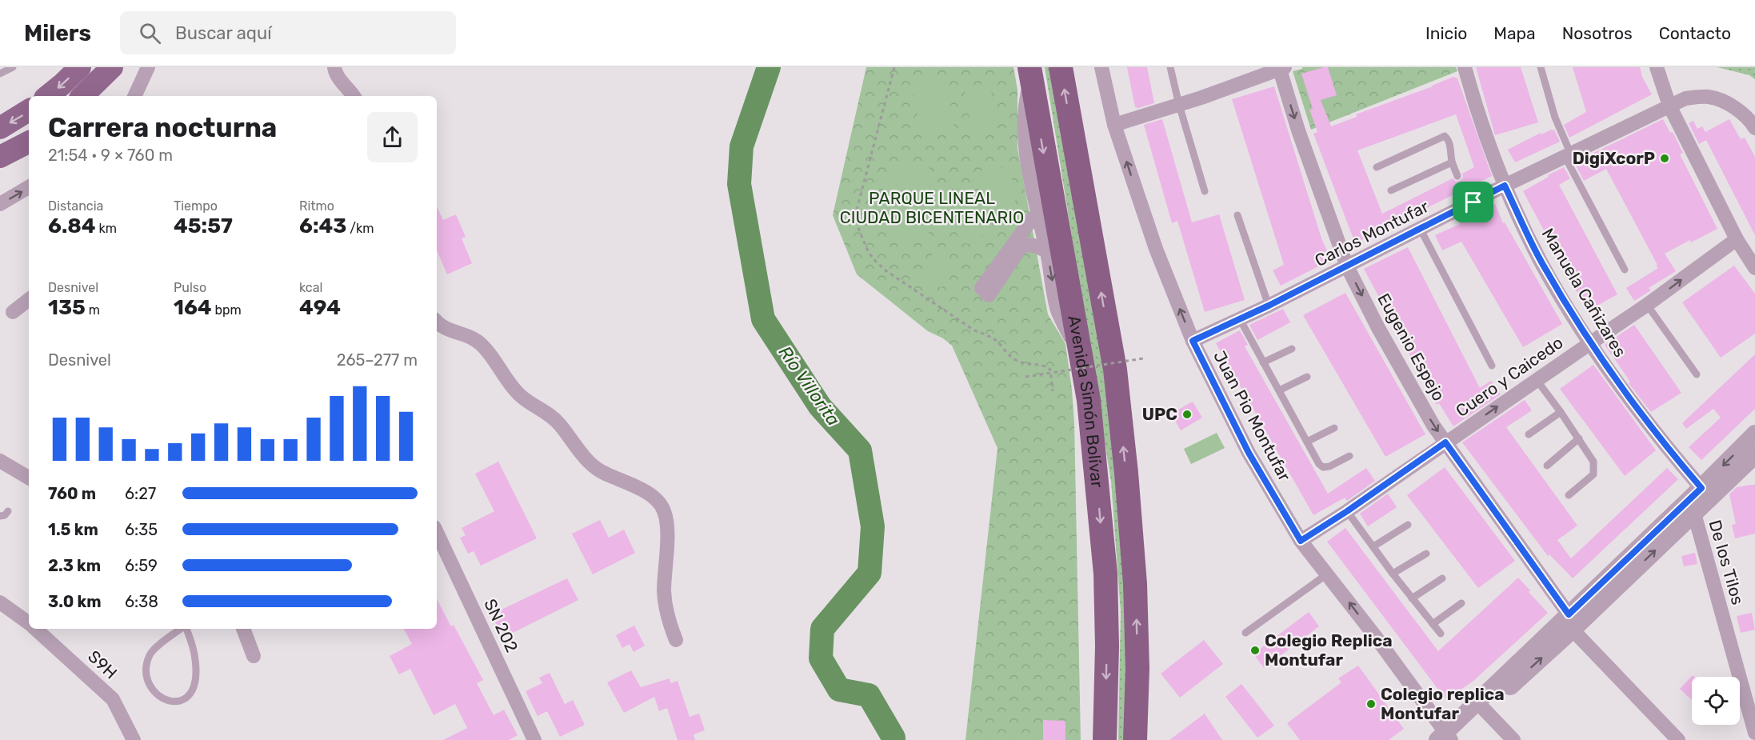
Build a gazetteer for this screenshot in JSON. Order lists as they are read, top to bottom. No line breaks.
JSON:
{"streets":{"highway":["Avenida Simón Bolívar"],"street":["Carlos Montufar","Manuela Cañizares","Eugenio Espejo","Cuero y Caicedo","Juan Pio Montufar","De los Tilos","SN 202","S9H"]},"crossings":[["Carlos Montufar","Manuela Cañizares"],["Carlos Montufar","Eugenio Espejo"],["Carlos Montufar","Juan Pio Montufar"],["Manuela Cañizares","Cuero y Caicedo"],["Eugenio Espejo","Cuero y Caicedo"],["Cuero y Caicedo","Juan Pio Montufar"]],"one_way":["Eugenio Espejo","Cuero y Caicedo"],"water":["Río Villorita"],"parks":["PARQUE LINEAL CIUDAD BICENTENARIO"],"places":["DigiXcorP","UPC","Colegio Replica Montufar","Colegio replica Montufar"],"page":{"header":"Milers","search":"Buscar aquí","nav":["Inicio","Mapa","Nosotros","Contacto"],"heading":["Carrera nocturna","21:54 · 9 × 760 m"],"stats":[["Distancia","6.84 km"],["Tiempo","45:57"],["Ritmo","6:43 /km"],["Desnivel","135 m"],["Pulso","164 bpm"],["kcal","494"]],"chart":["Desnivel","265–277 m"],"list":[{"name":"760 m","note":"6:27"},{"name":"1.5 km","note":"6:35"},{"name":"2.3 km","note":"6:59"},{"name":"3.0 km","note":"6:38"}]}}
